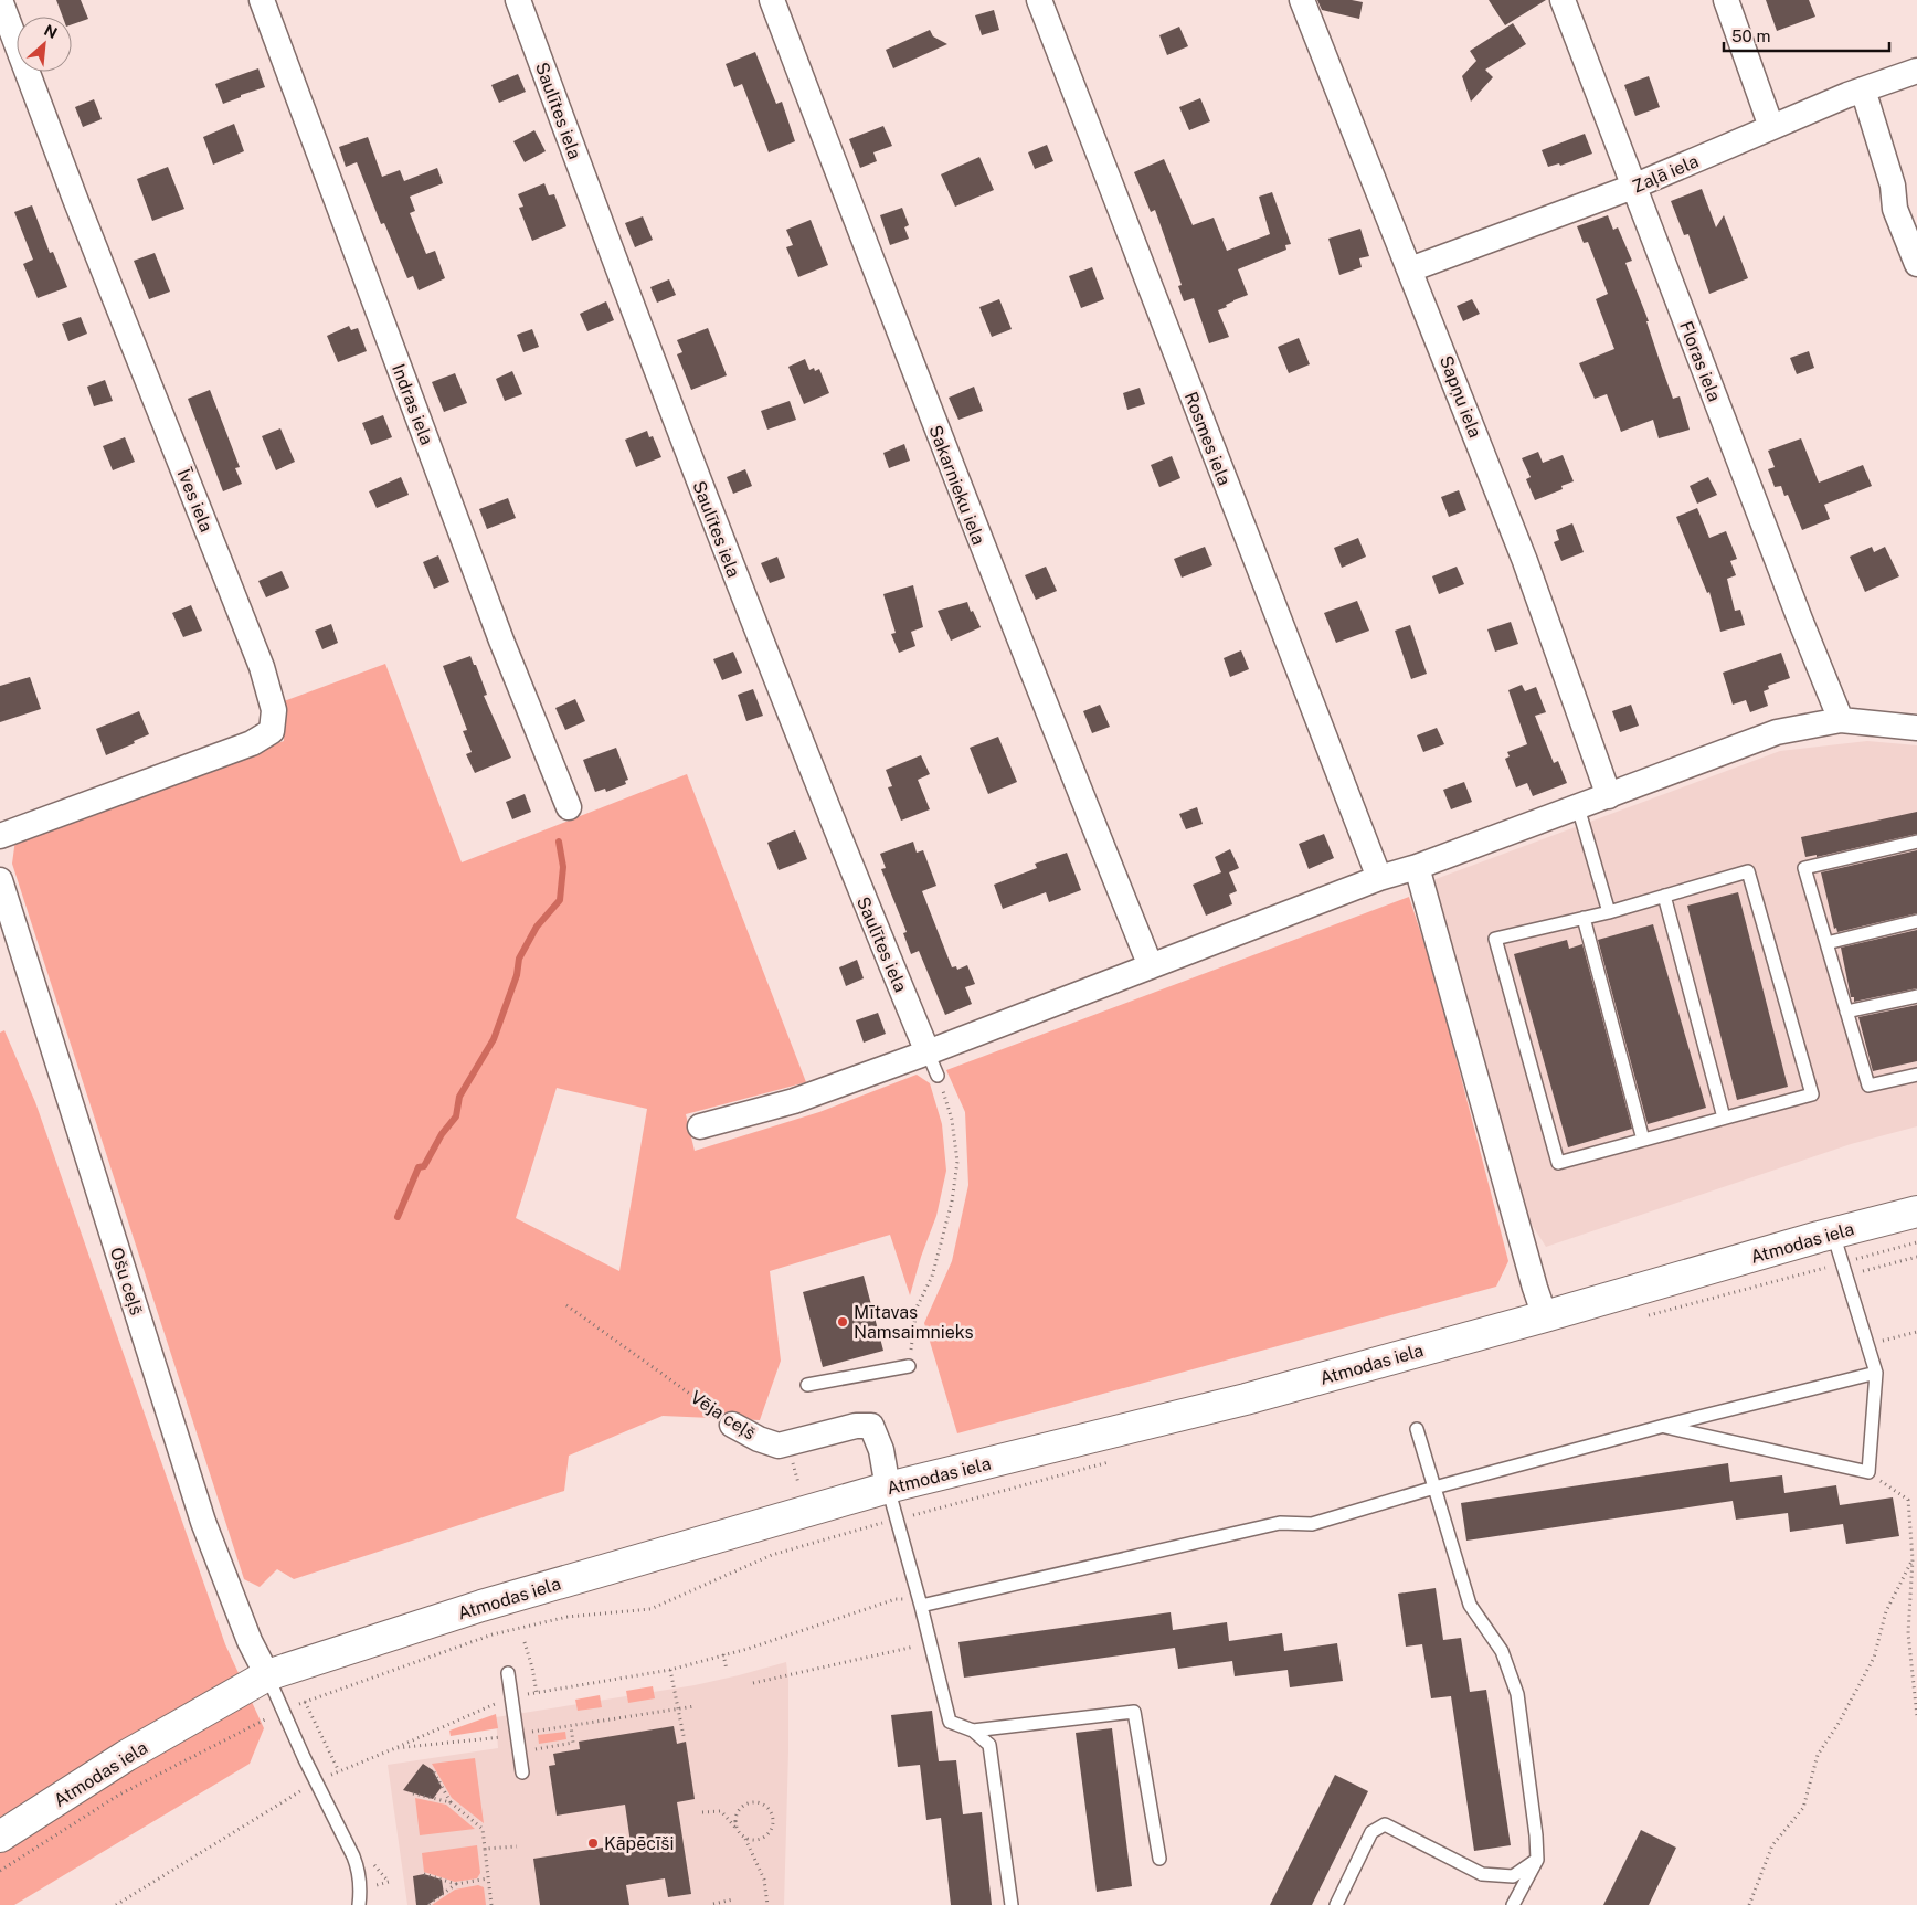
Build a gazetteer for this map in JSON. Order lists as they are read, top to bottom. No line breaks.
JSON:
{"streets":{"main road":["Atmodas iela"],"street":["Saulītes iela","Zaļā iela","Floras iela","Sapņu iela","Indras iela","Rosmes iela","Sakarnieku iela","Īves iela","Ošu ceļš","Vēja ceļš"]},"crossings":[["Zaļā iela","Floras iela"],["Zaļā iela","Sapņu iela"],["Atmodas iela","Ošu ceļš"],["Atmodas iela","Vēja ceļš"]],"places":["Mītavas Namsaimnieks","Kāpēcīši"],"scale_bar":"50 m","north":"top right"}
